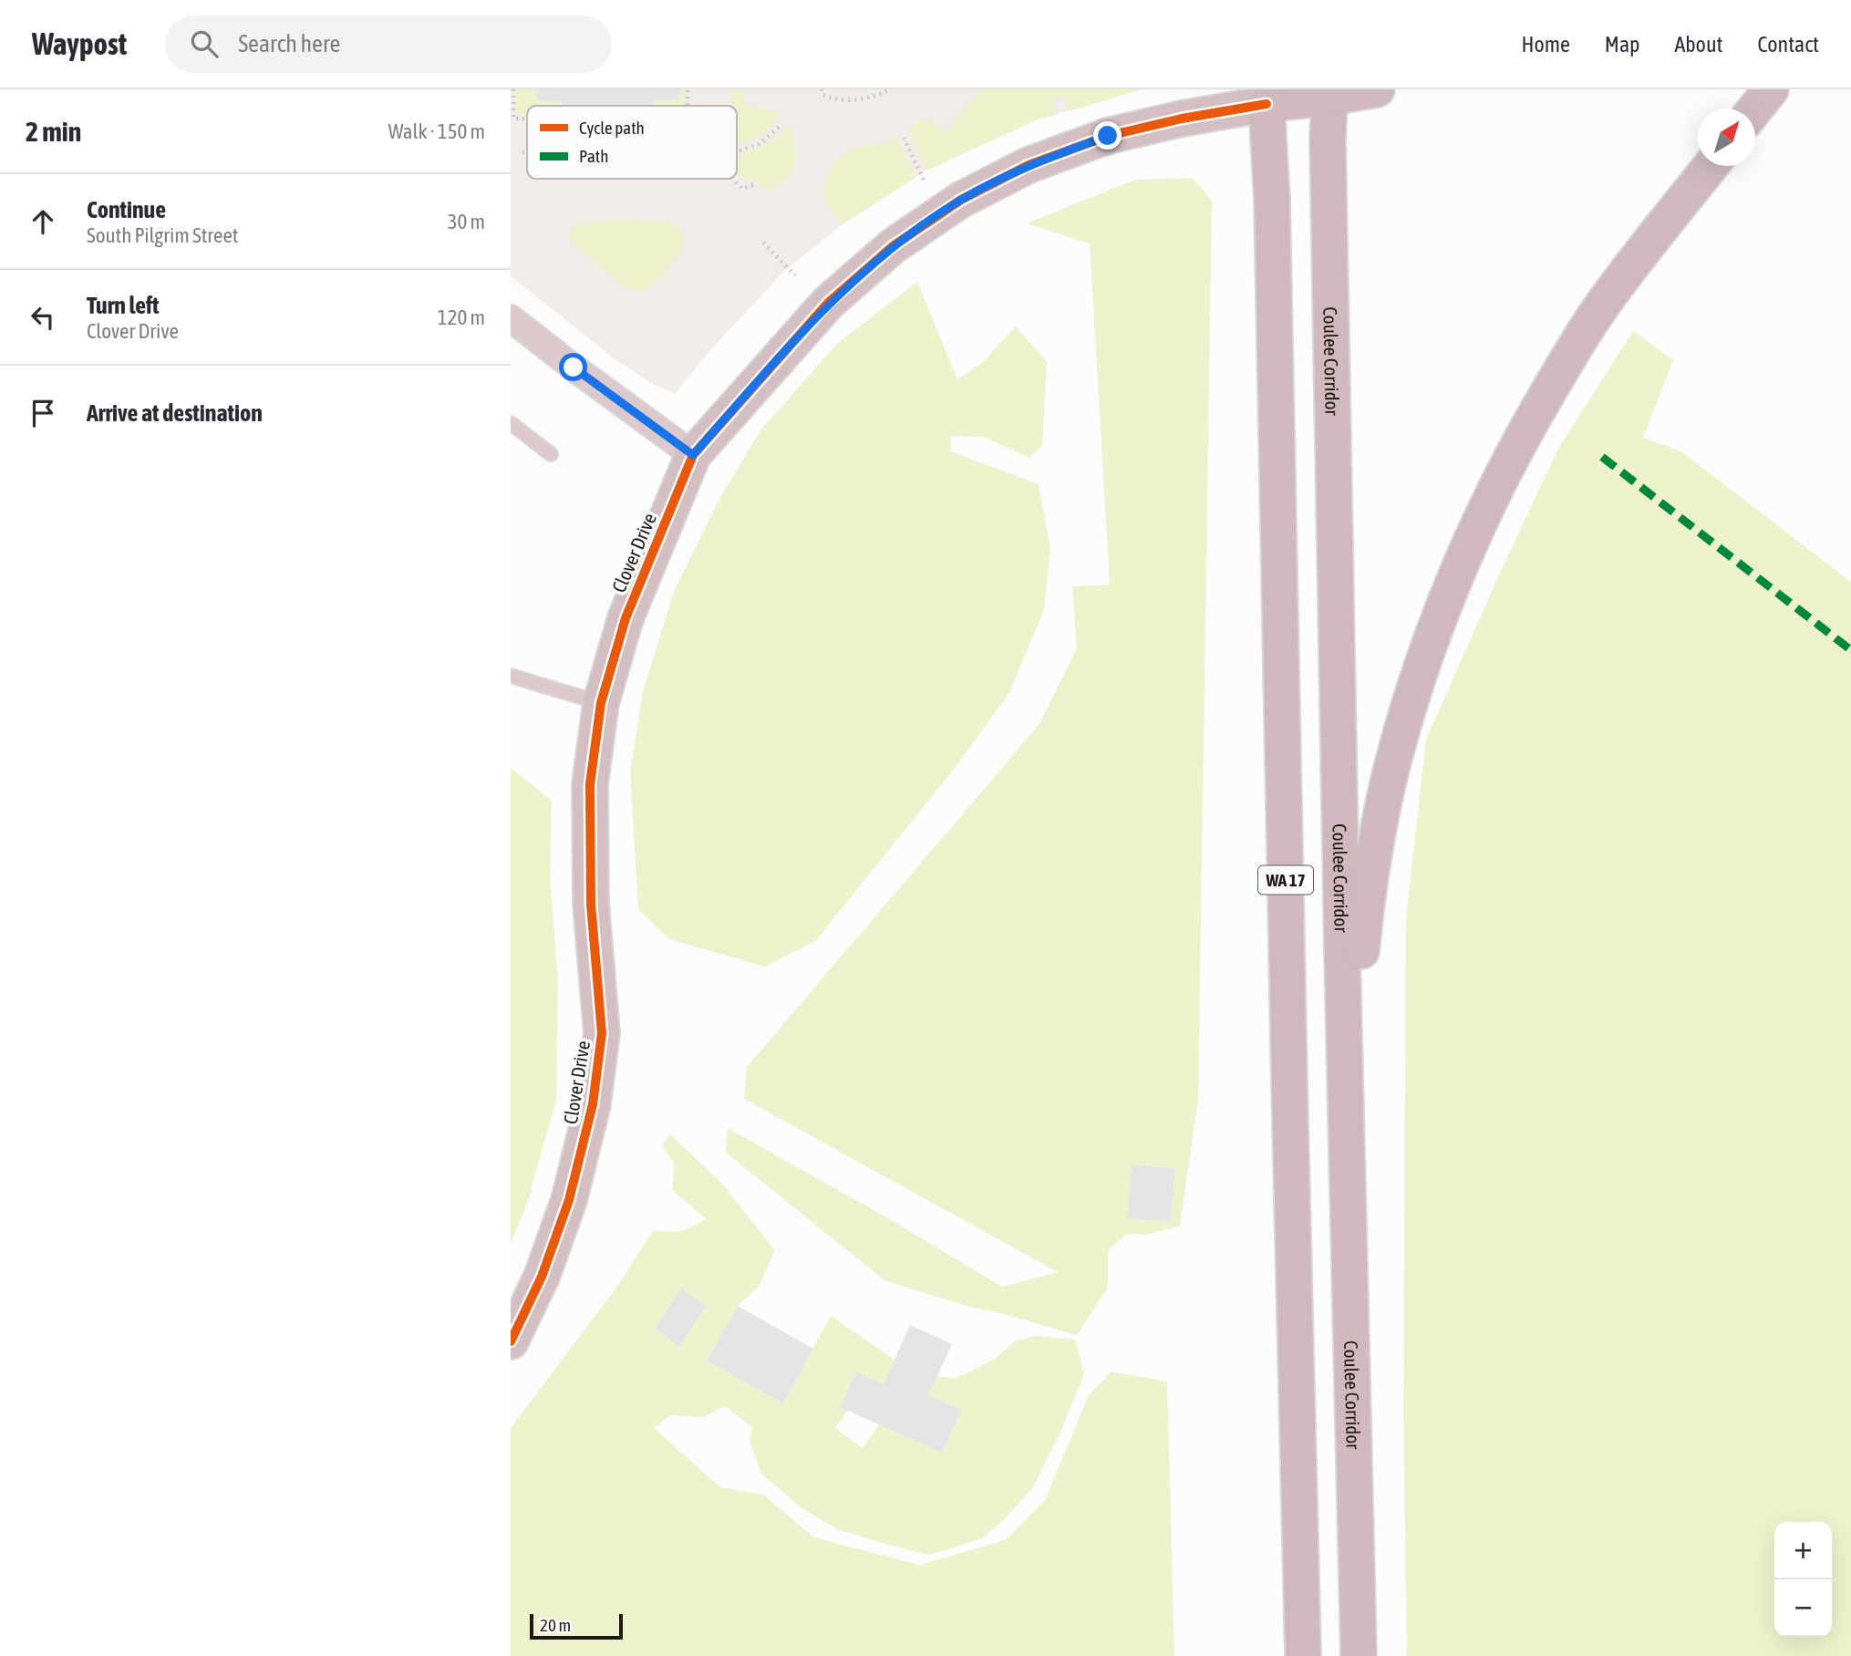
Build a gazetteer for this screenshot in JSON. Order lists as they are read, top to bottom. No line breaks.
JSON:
{"streets":{"highway":["Coulee Corridor","WA 17"],"street":["Clover Drive"]},"crossings":[["Clover Drive","WA 17"]],"legend":["Cycle path","Path"],"scale_bar":"20 m","north":"top right","page":{"header":"Waypost","search":"Search here","nav":["Home","Map","About","Contact"],"heading":["2 min","Walk · 150 m"],"list":[["Continue","South Pilgrim Street","30 m"],["Turn left","Clover Drive","120 m"],"Arrive at destination"],"map_buttons":["+","−"],"scale":"20 m"}}
